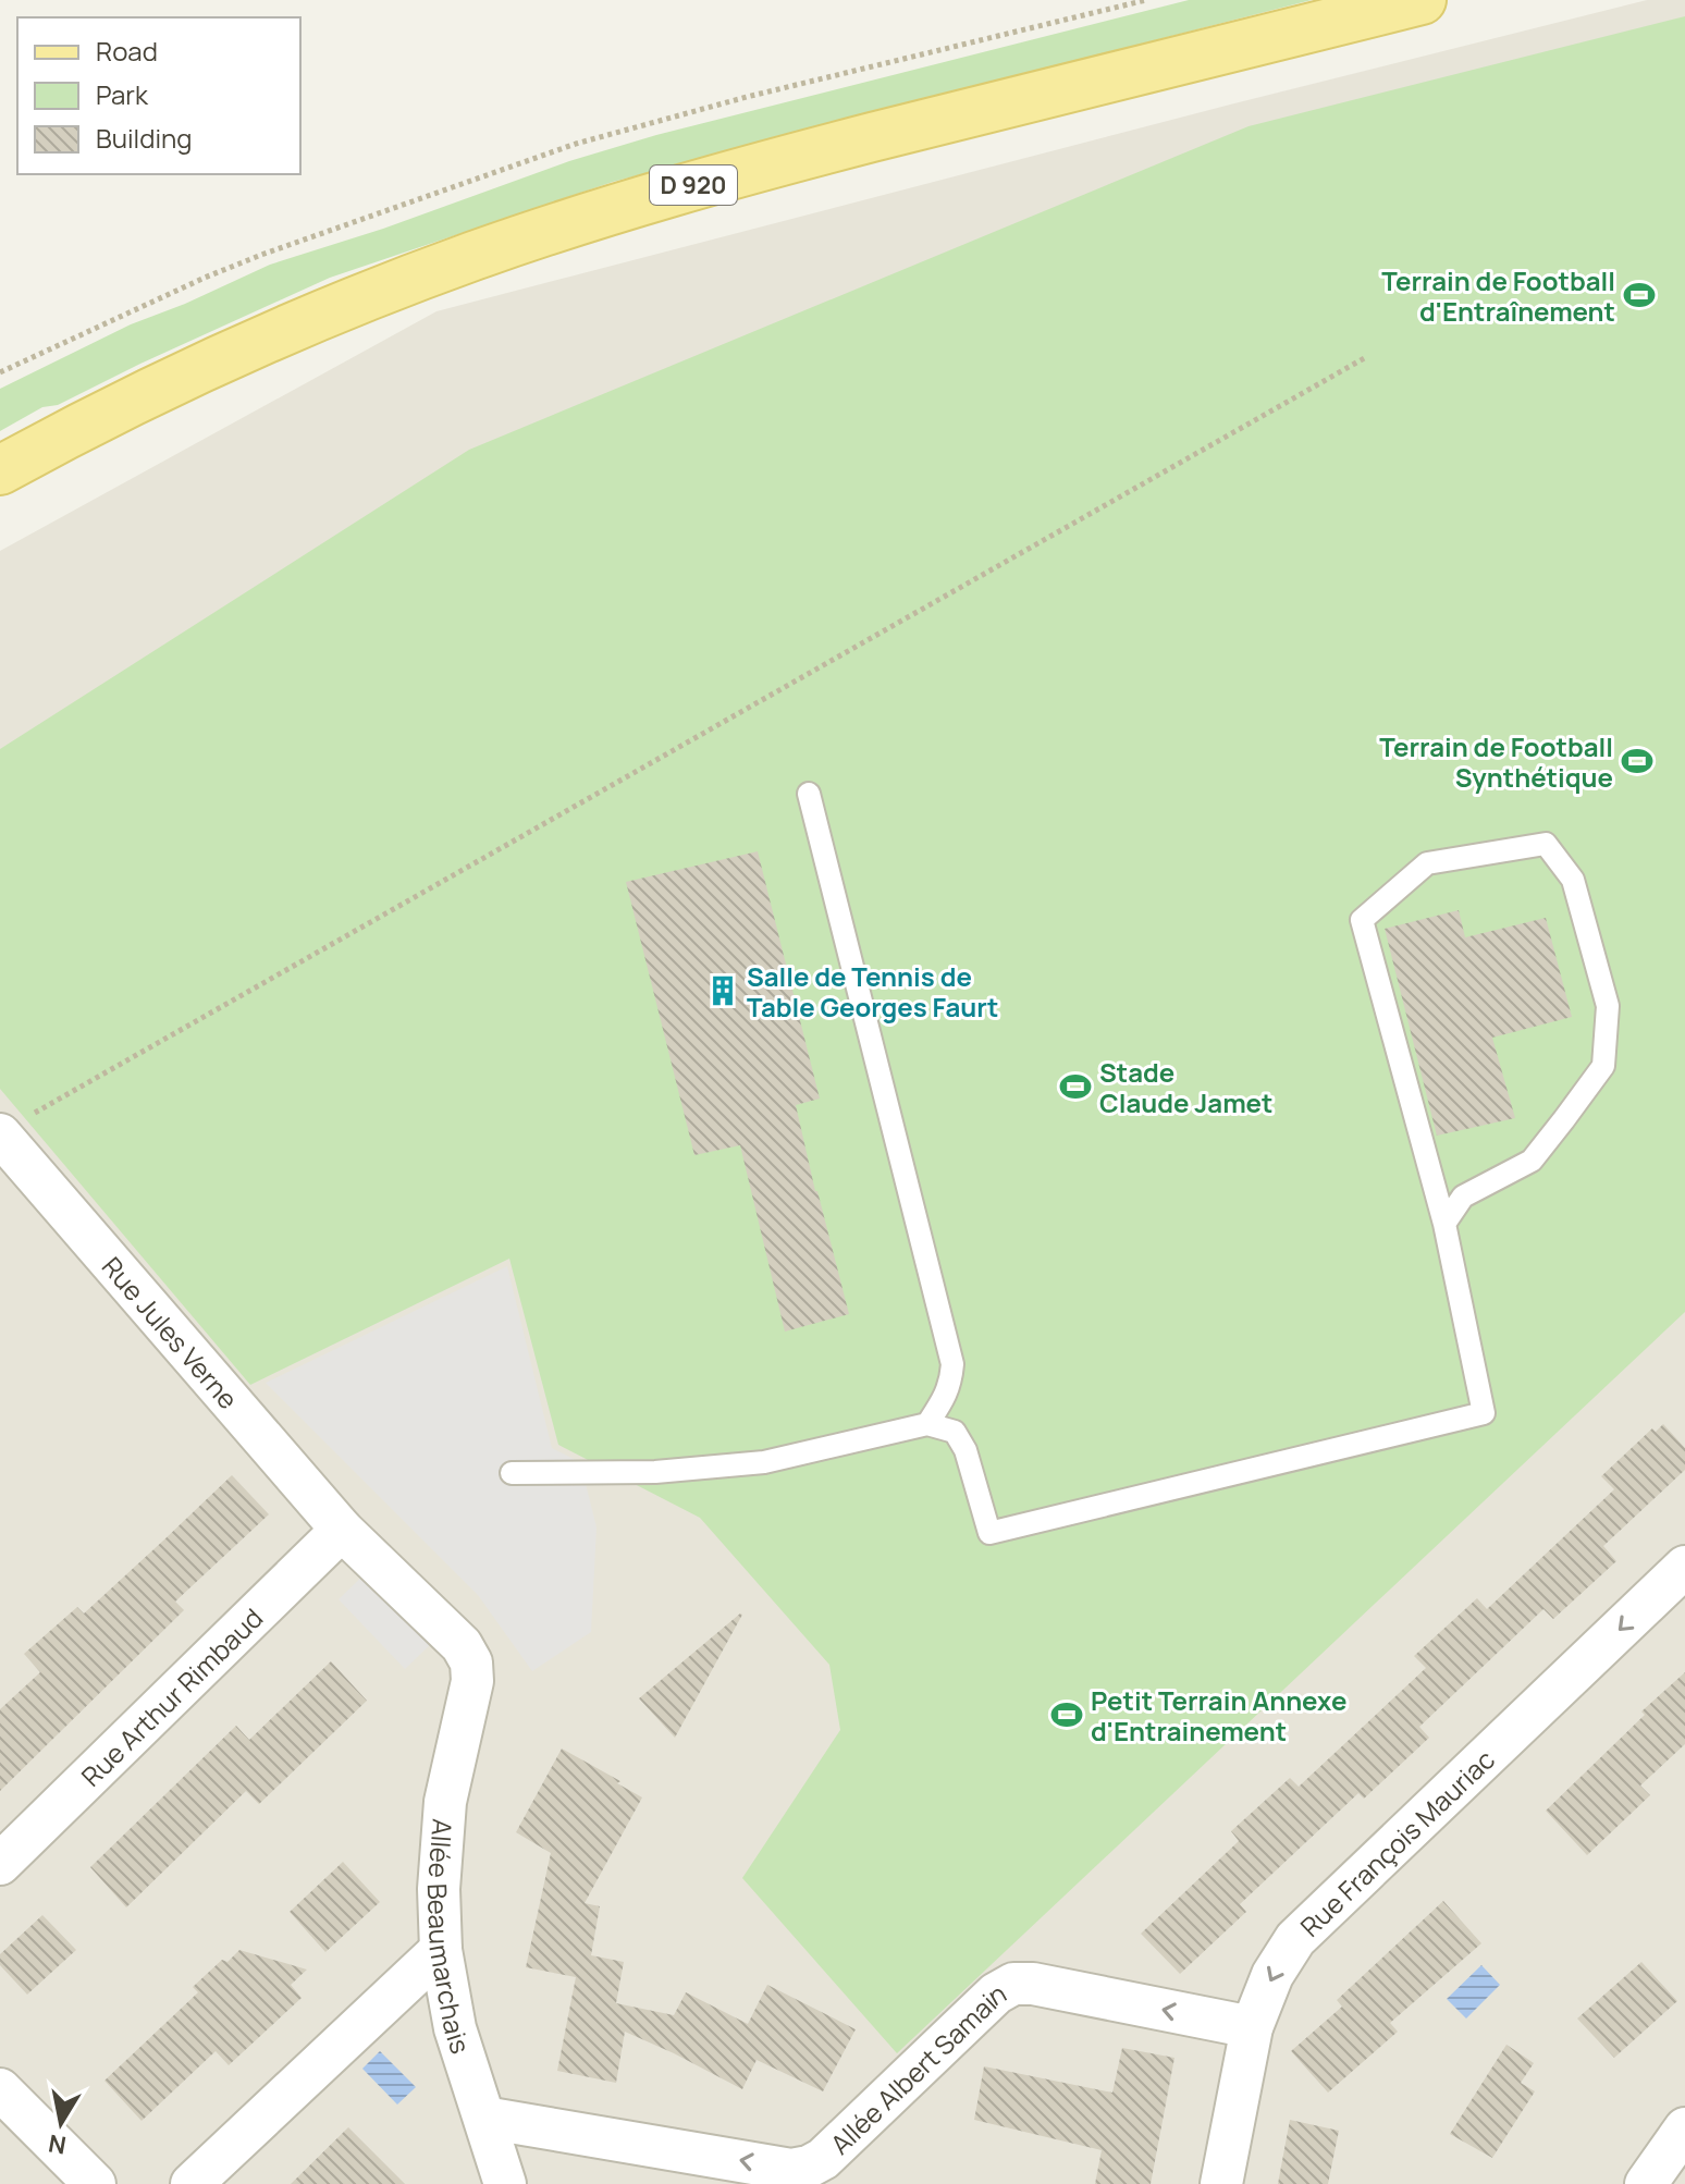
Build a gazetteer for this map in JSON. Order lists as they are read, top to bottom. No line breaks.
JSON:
{"streets":{"main road":["D 920"],"street":["Rue Jules Verne","Rue Arthur Rimbaud","Rue François Mauriac","Allée Beaumarchais","Allée Albert Samain"]},"crossings":[["Rue Jules Verne","Rue Arthur Rimbaud"],["Rue Jules Verne","Allée Beaumarchais"],["Rue Arthur Rimbaud","Allée Beaumarchais"],["Rue François Mauriac","Allée Albert Samain"],["Allée Beaumarchais","Allée Albert Samain"]],"one_way":["Rue François Mauriac","Allée Albert Samain"],"places":{"sports":["Terrain de Football d'Entraînement","Terrain de Football Synthétique","Stade Claude Jamet","Petit Terrain Annexe d'Entrainement"],"building":["Salle de Tennis de Table Georges Faurt"]},"legend":["Road","Park","Building"],"north":"bottom"}
